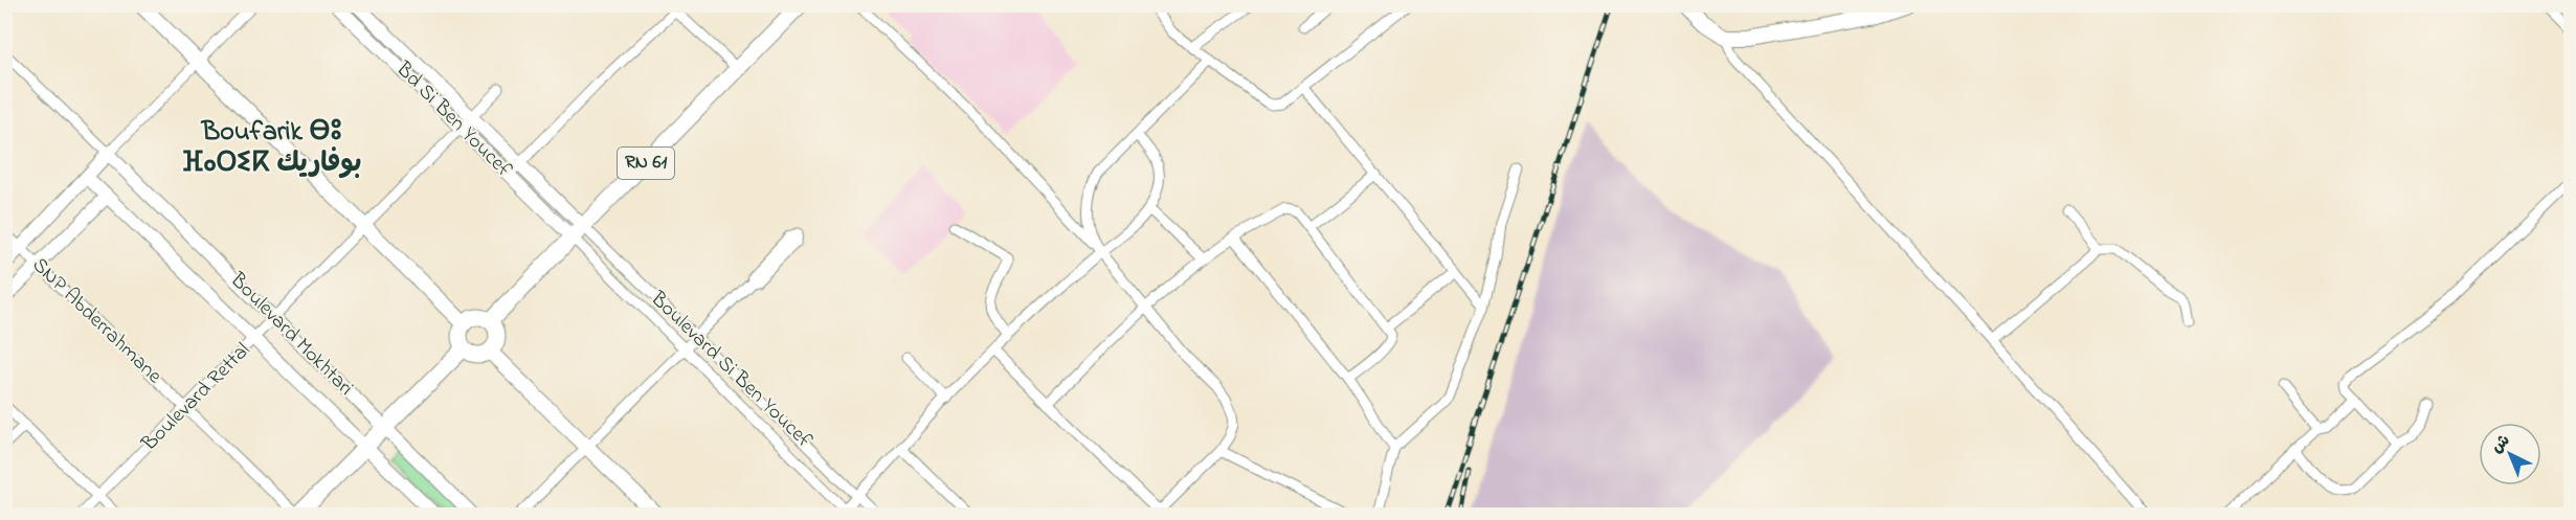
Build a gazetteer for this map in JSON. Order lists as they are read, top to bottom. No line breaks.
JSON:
{"streets":{"main road":["RN 61"],"street":["Bd Si Ben Youcef","SNP Abderrahmane","Boulevard Mokhtari","Boulevard Si Ben Youcef","Boulevard Rettal"]},"crossings":[["Bd Si Ben Youcef","RN 61"],["Bd Si Ben Youcef","Boulevard Si Ben Youcef"],["Bd Si Ben Youcef","Boulevard Rettal"],["RN 61","Boulevard Si Ben Youcef"],["SNP Abderrahmane","Boulevard Rettal"],["Boulevard Mokhtari","Boulevard Rettal"]],"districts":["Boufarik ⴱⵓ ⴼⴰⵔⵉⴽ بوفاريك"],"north":"top left"}
